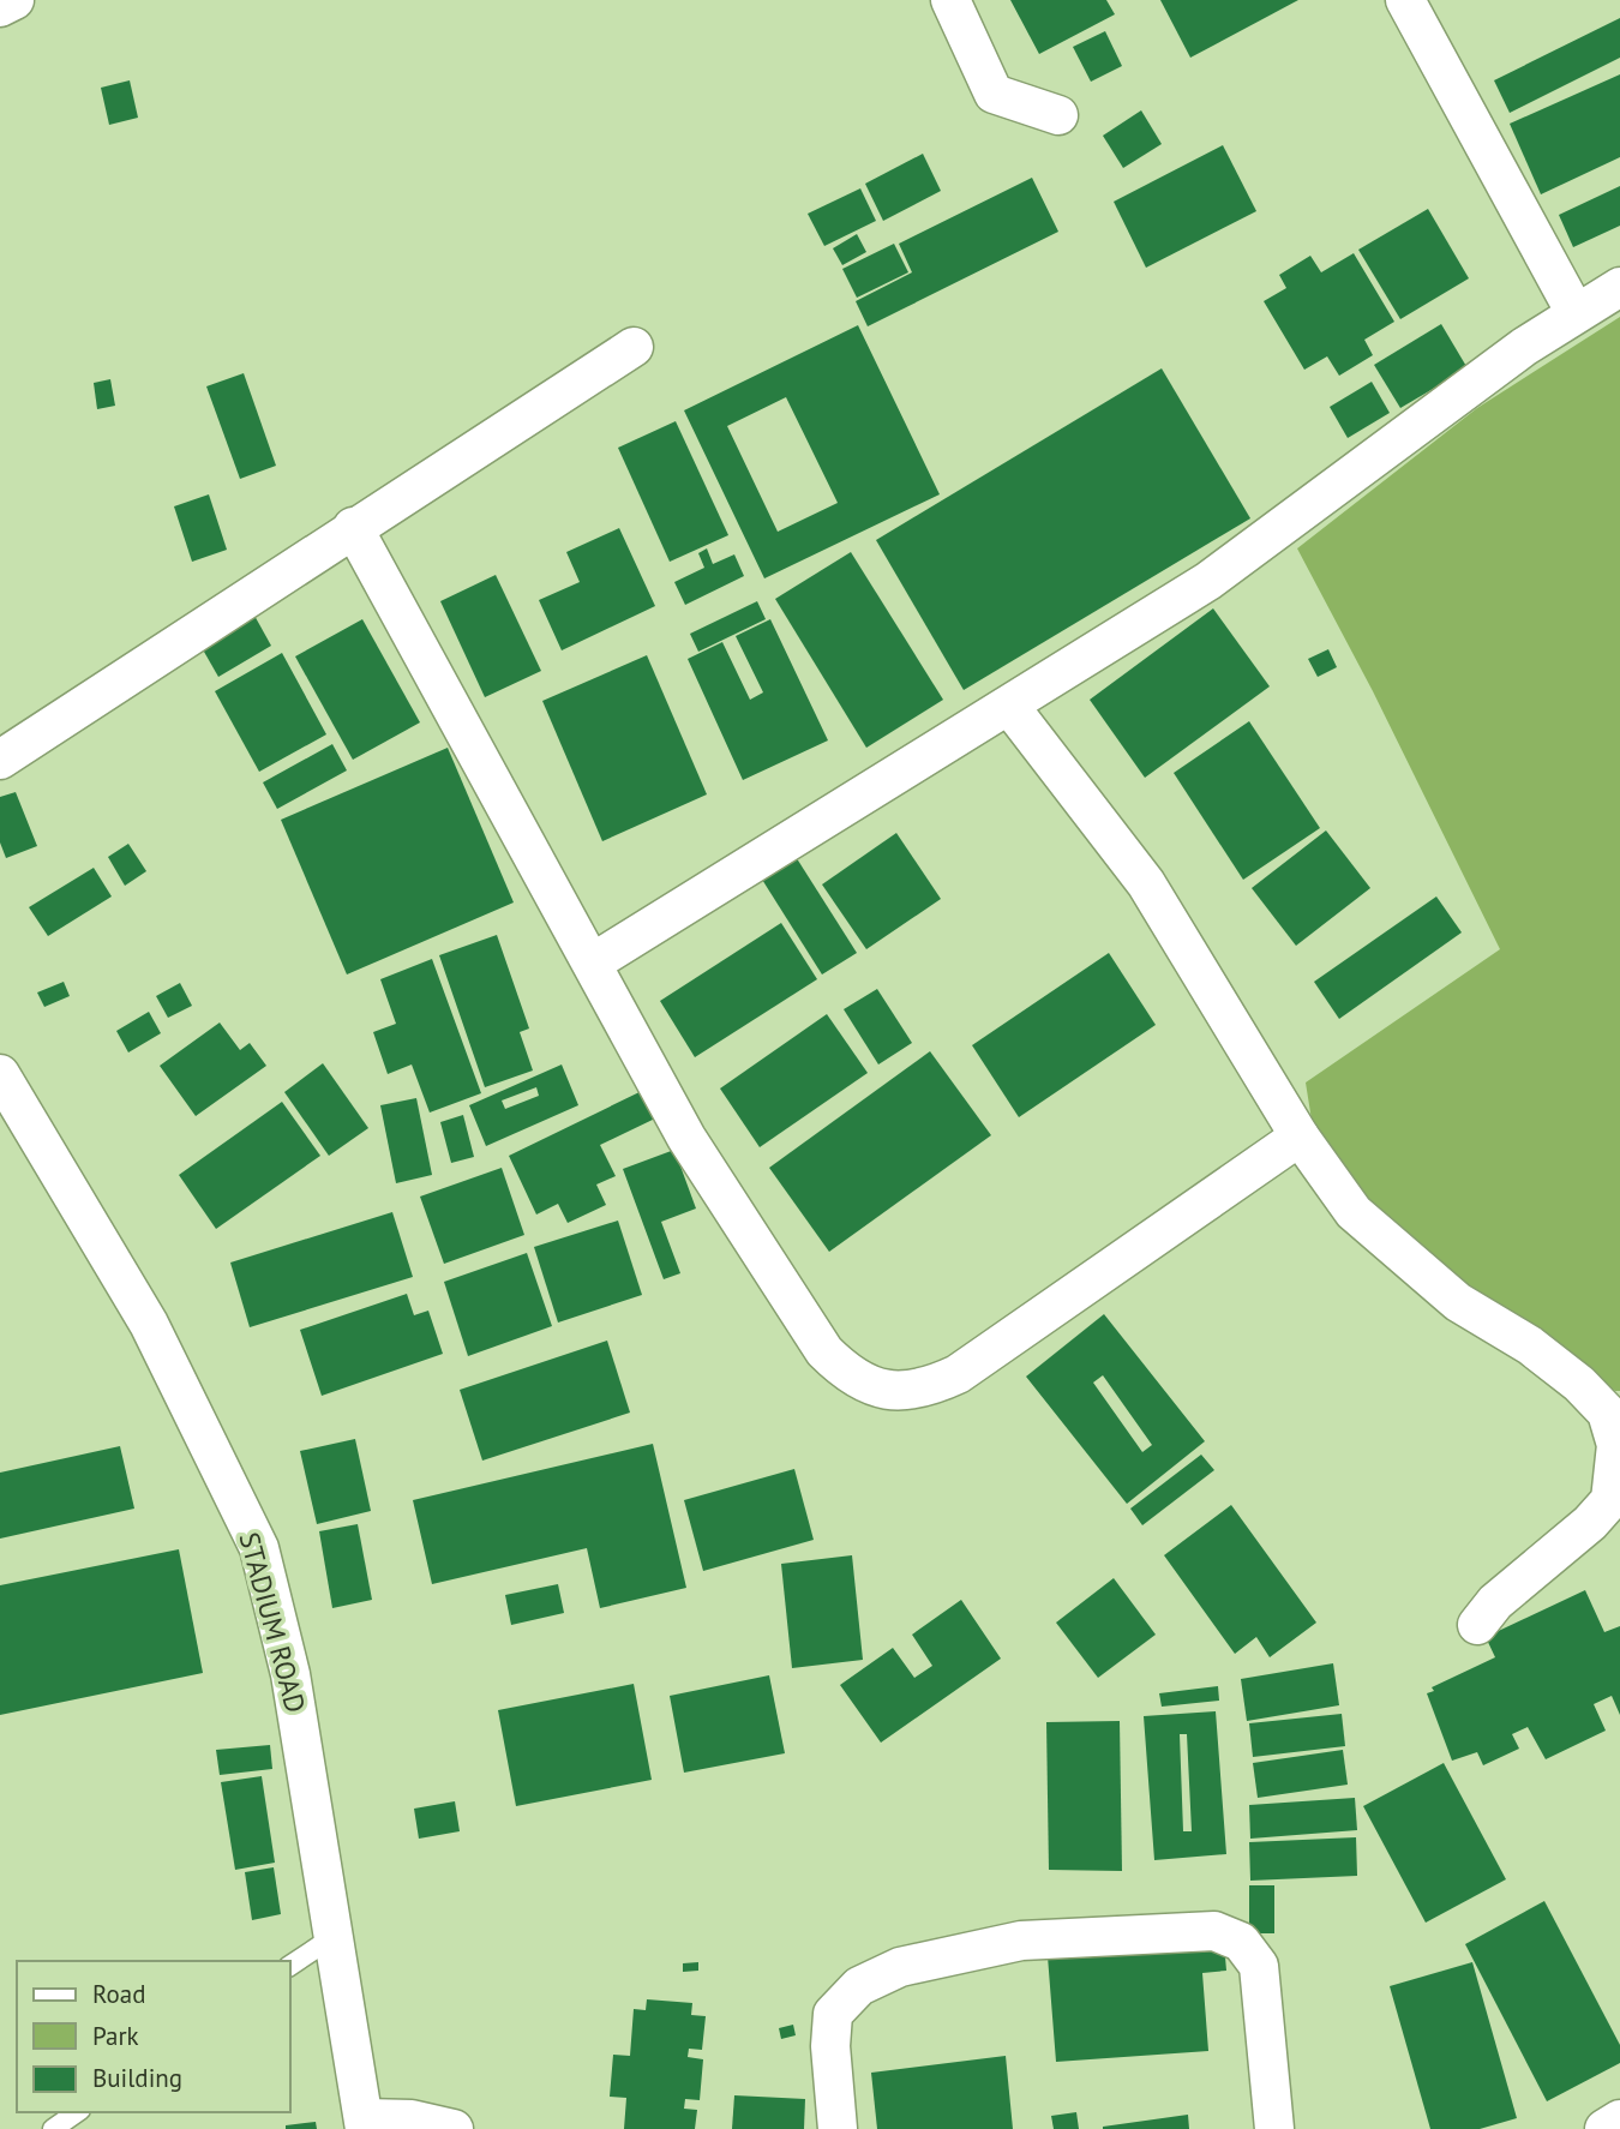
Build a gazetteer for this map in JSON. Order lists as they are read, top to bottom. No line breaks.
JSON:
{"streets":{"street":["STADIUM ROAD"]},"legend":["Road","Park","Building"]}
